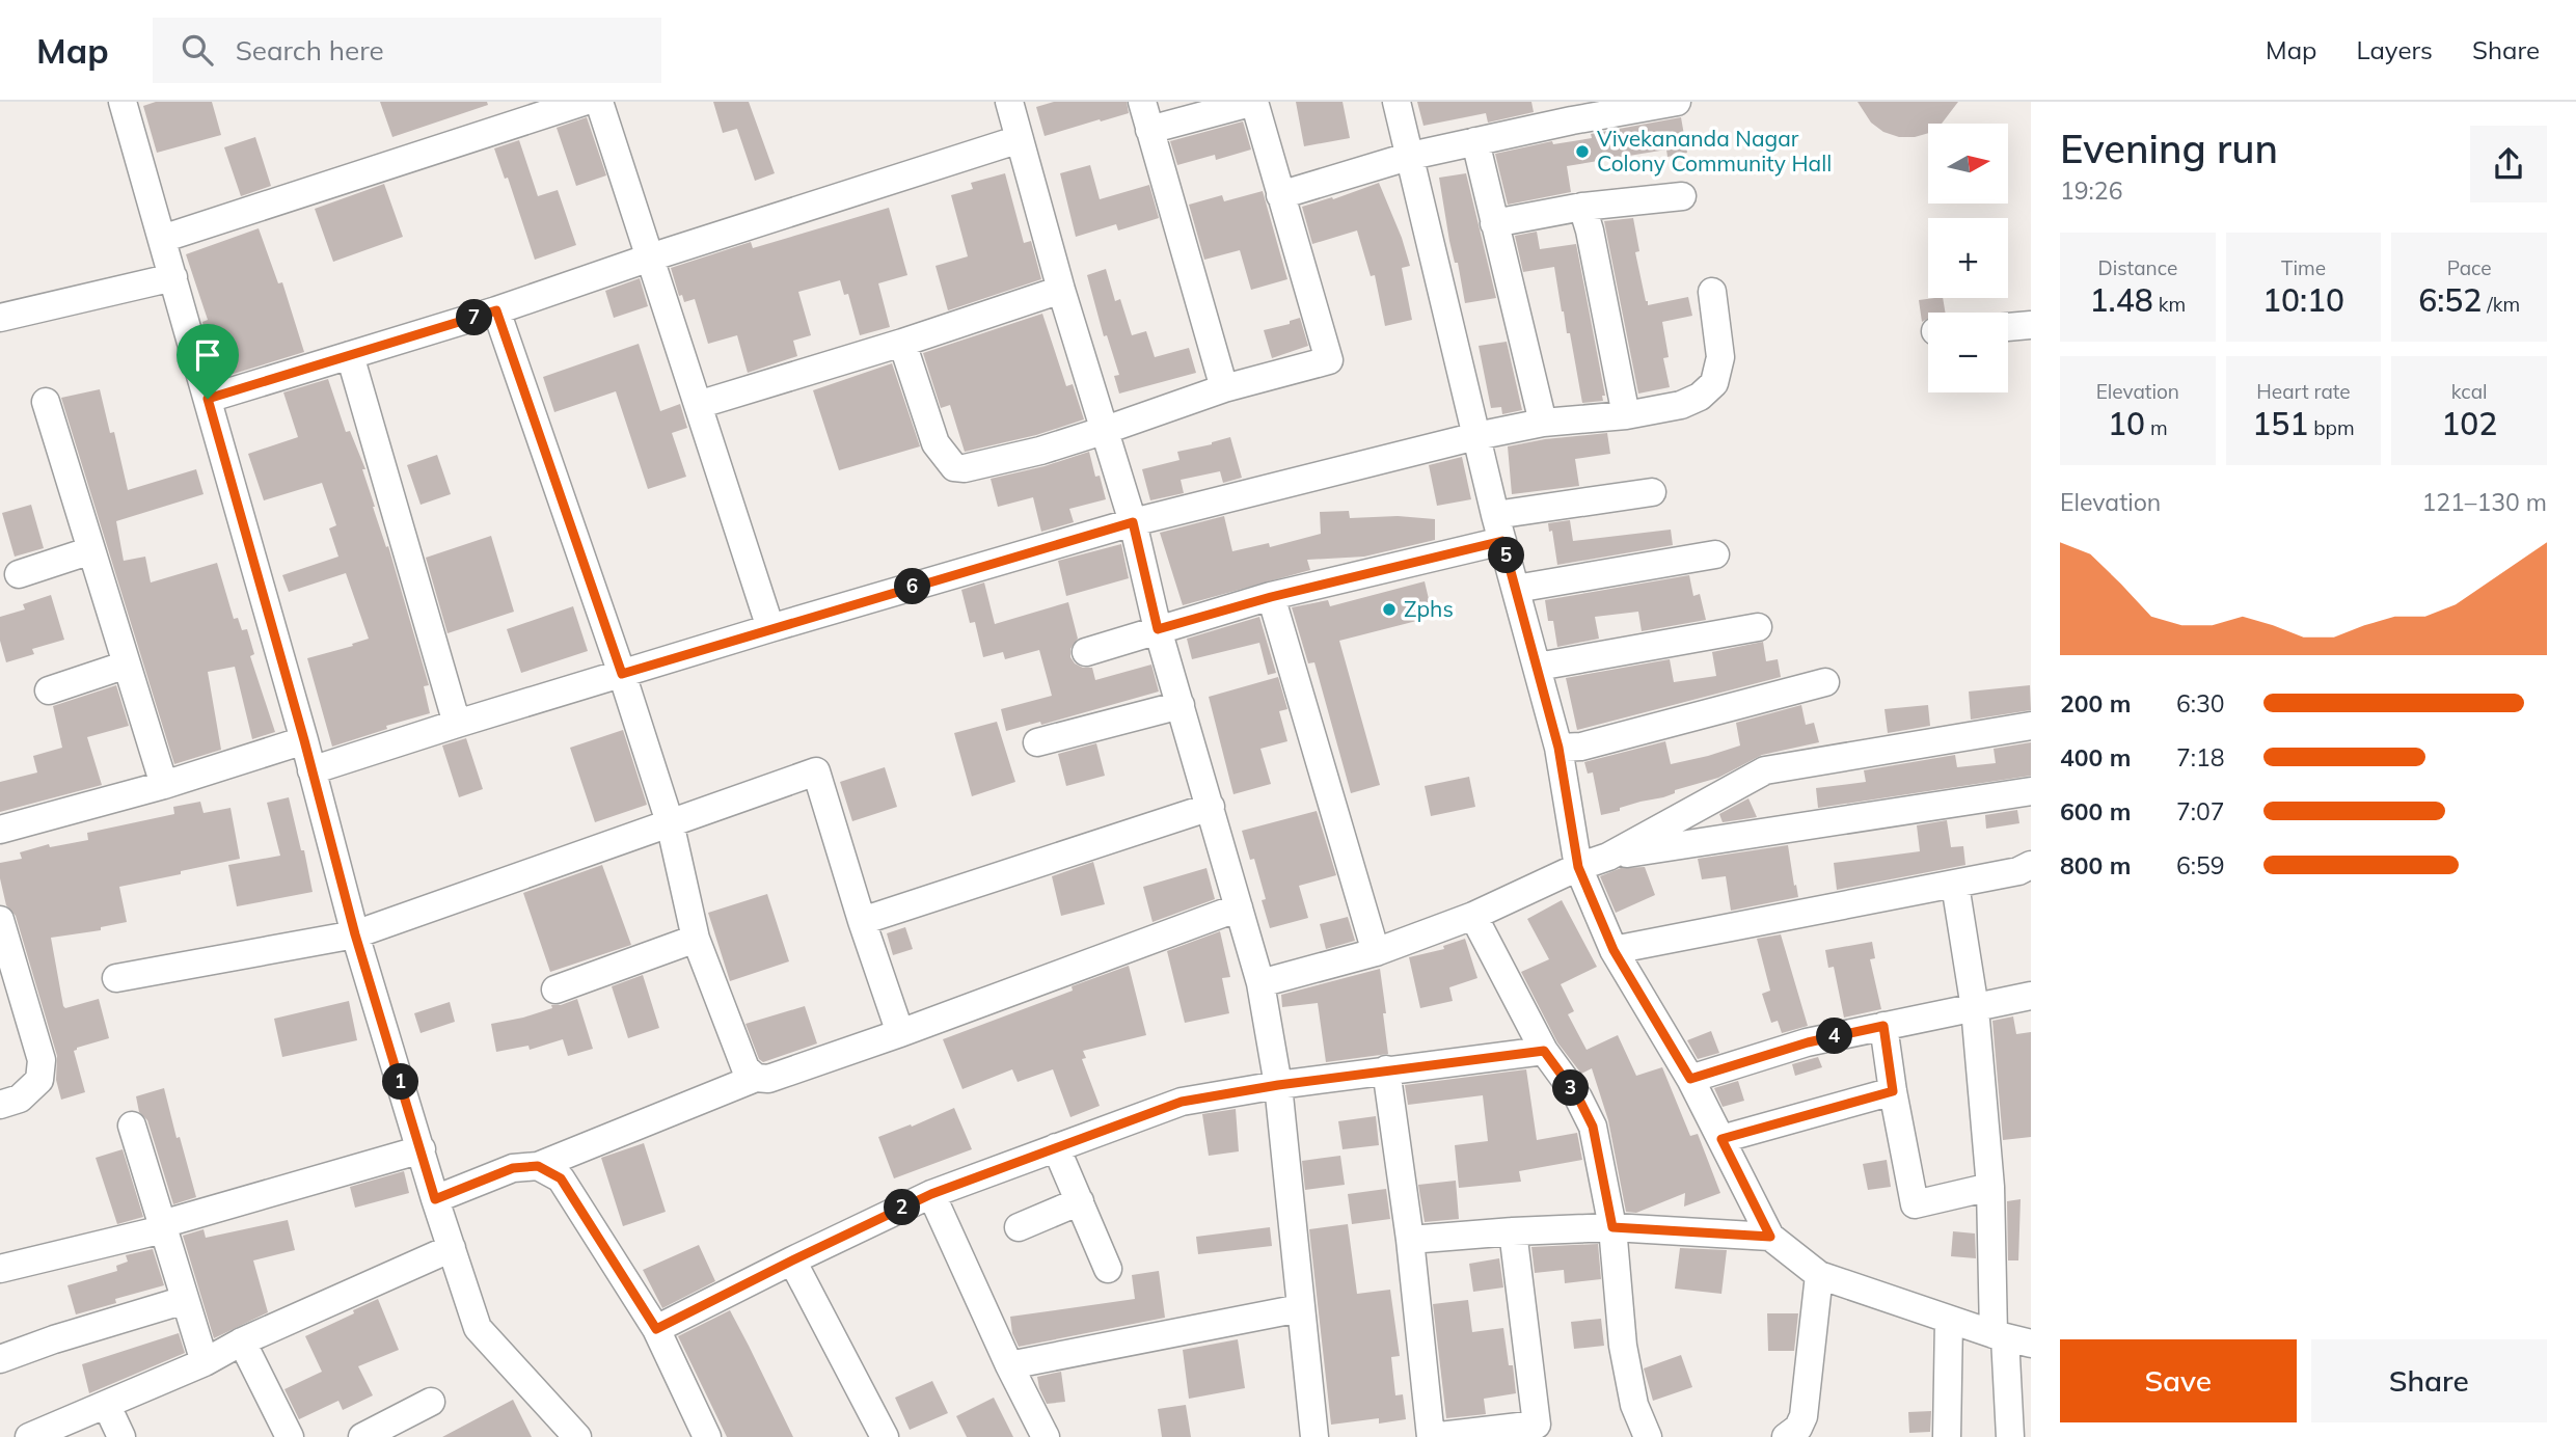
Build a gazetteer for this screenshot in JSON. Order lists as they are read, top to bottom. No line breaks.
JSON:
{"places":["Vivekananda Nagar Colony Community Hall","Zphs"],"north":"right","page":{"header":"Map","search":"Search here","nav":["Map","Layers","Share"],"heading":["Evening run","19:26"],"map_buttons":["+","−"],"stats":[["Distance","1.48 km"],["Time","10:10"],["Pace","6:52 /km"],["Elevation","10 m"],["Heart rate","151 bpm"],["kcal","102"]],"pins":["7","5","6","4","1","3","2"],"chart":["Elevation","121–130 m"],"list":[{"name":"200 m","note":"6:30"},{"name":"400 m","note":"7:18"},{"name":"600 m","note":"7:07"},{"name":"800 m","note":"6:59"}],"buttons":["Save","Share"]}}
